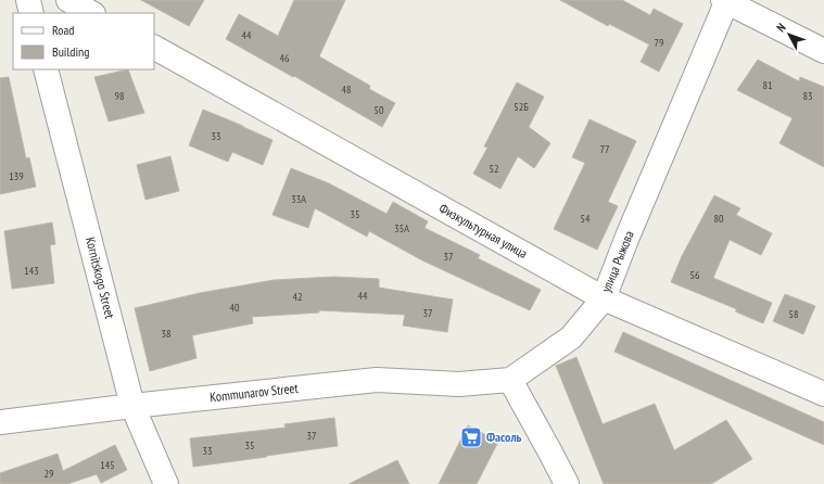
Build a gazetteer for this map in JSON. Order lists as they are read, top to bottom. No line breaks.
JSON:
{"streets":{"street":["Физкультурная улица","улица Рыжова","Kornitskogo Street","Kommunarov Street"]},"crossings":[["Физкультурная улица","улица Рыжова"],["улица Рыжова","Kommunarov Street"],["Kornitskogo Street","Kommunarov Street"]],"places":{"supermarket":["Фасоль"]},"house_numbers":["44","79","46","81","48","98","83","52Б","50","33","77","52","139","33А","35","54","80","35А","37","143","56","44","42","40","37","58","38","37","35","33","145","29"],"legend":["Road","Building"],"north":"top left"}
